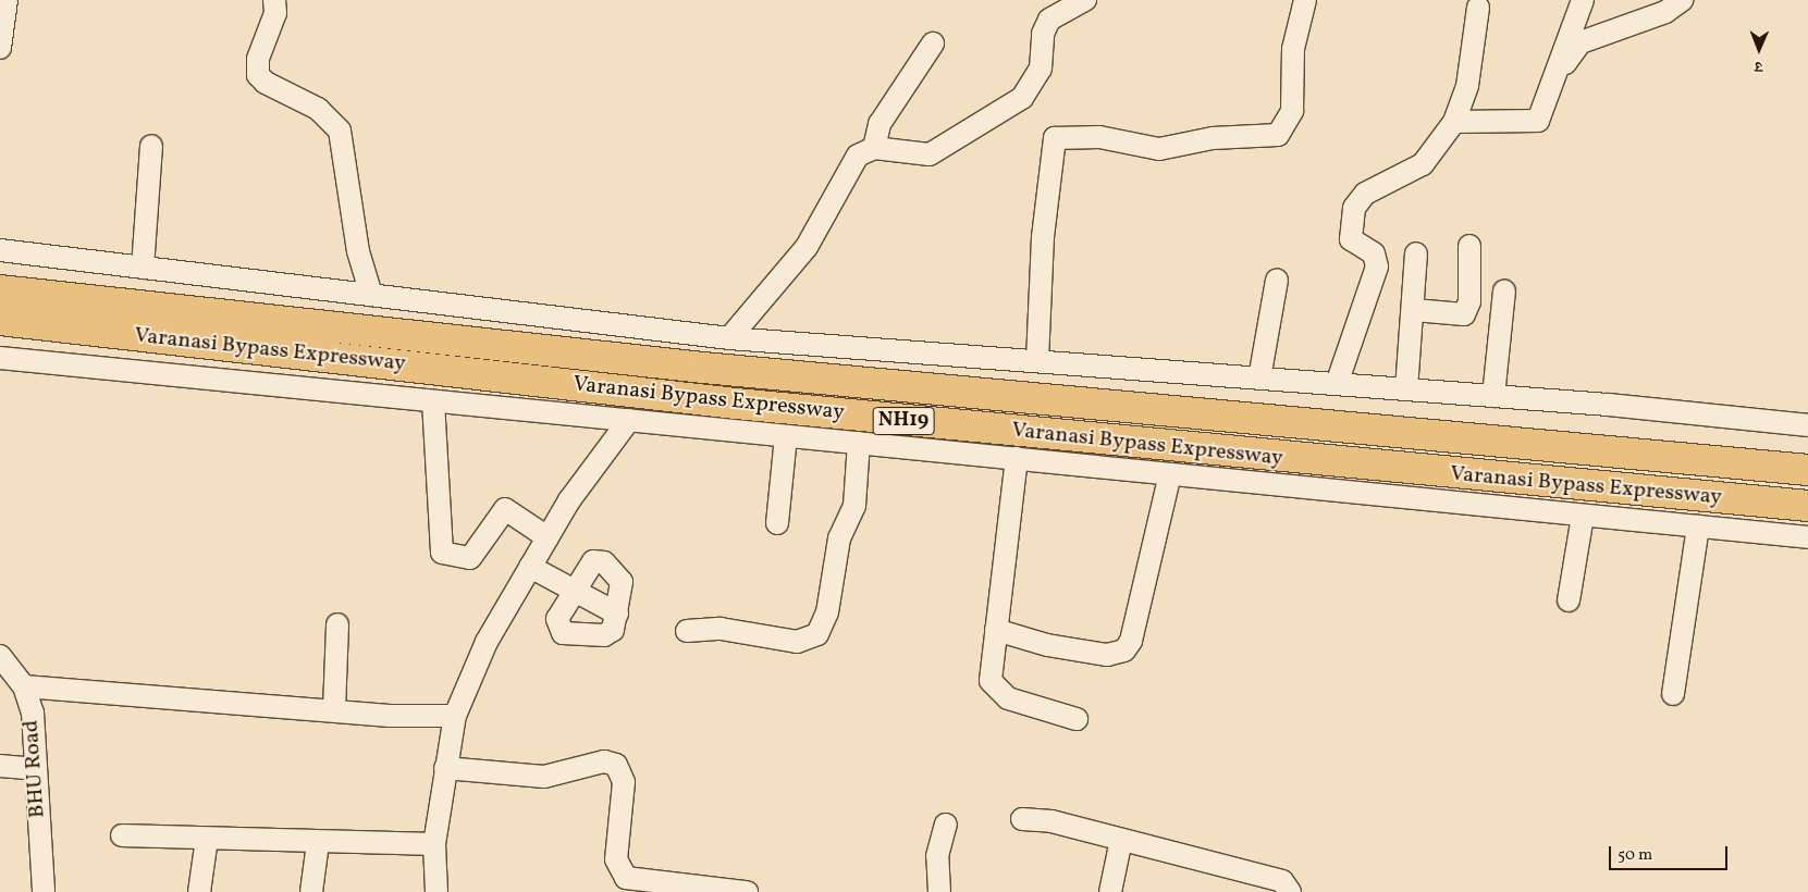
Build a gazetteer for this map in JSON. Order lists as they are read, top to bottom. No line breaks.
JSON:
{"streets":{"highway":["Varanasi Bypass Expressway","NH19"],"street":["BHU Road"]},"scale_bar":"50 m","north":"bottom"}
